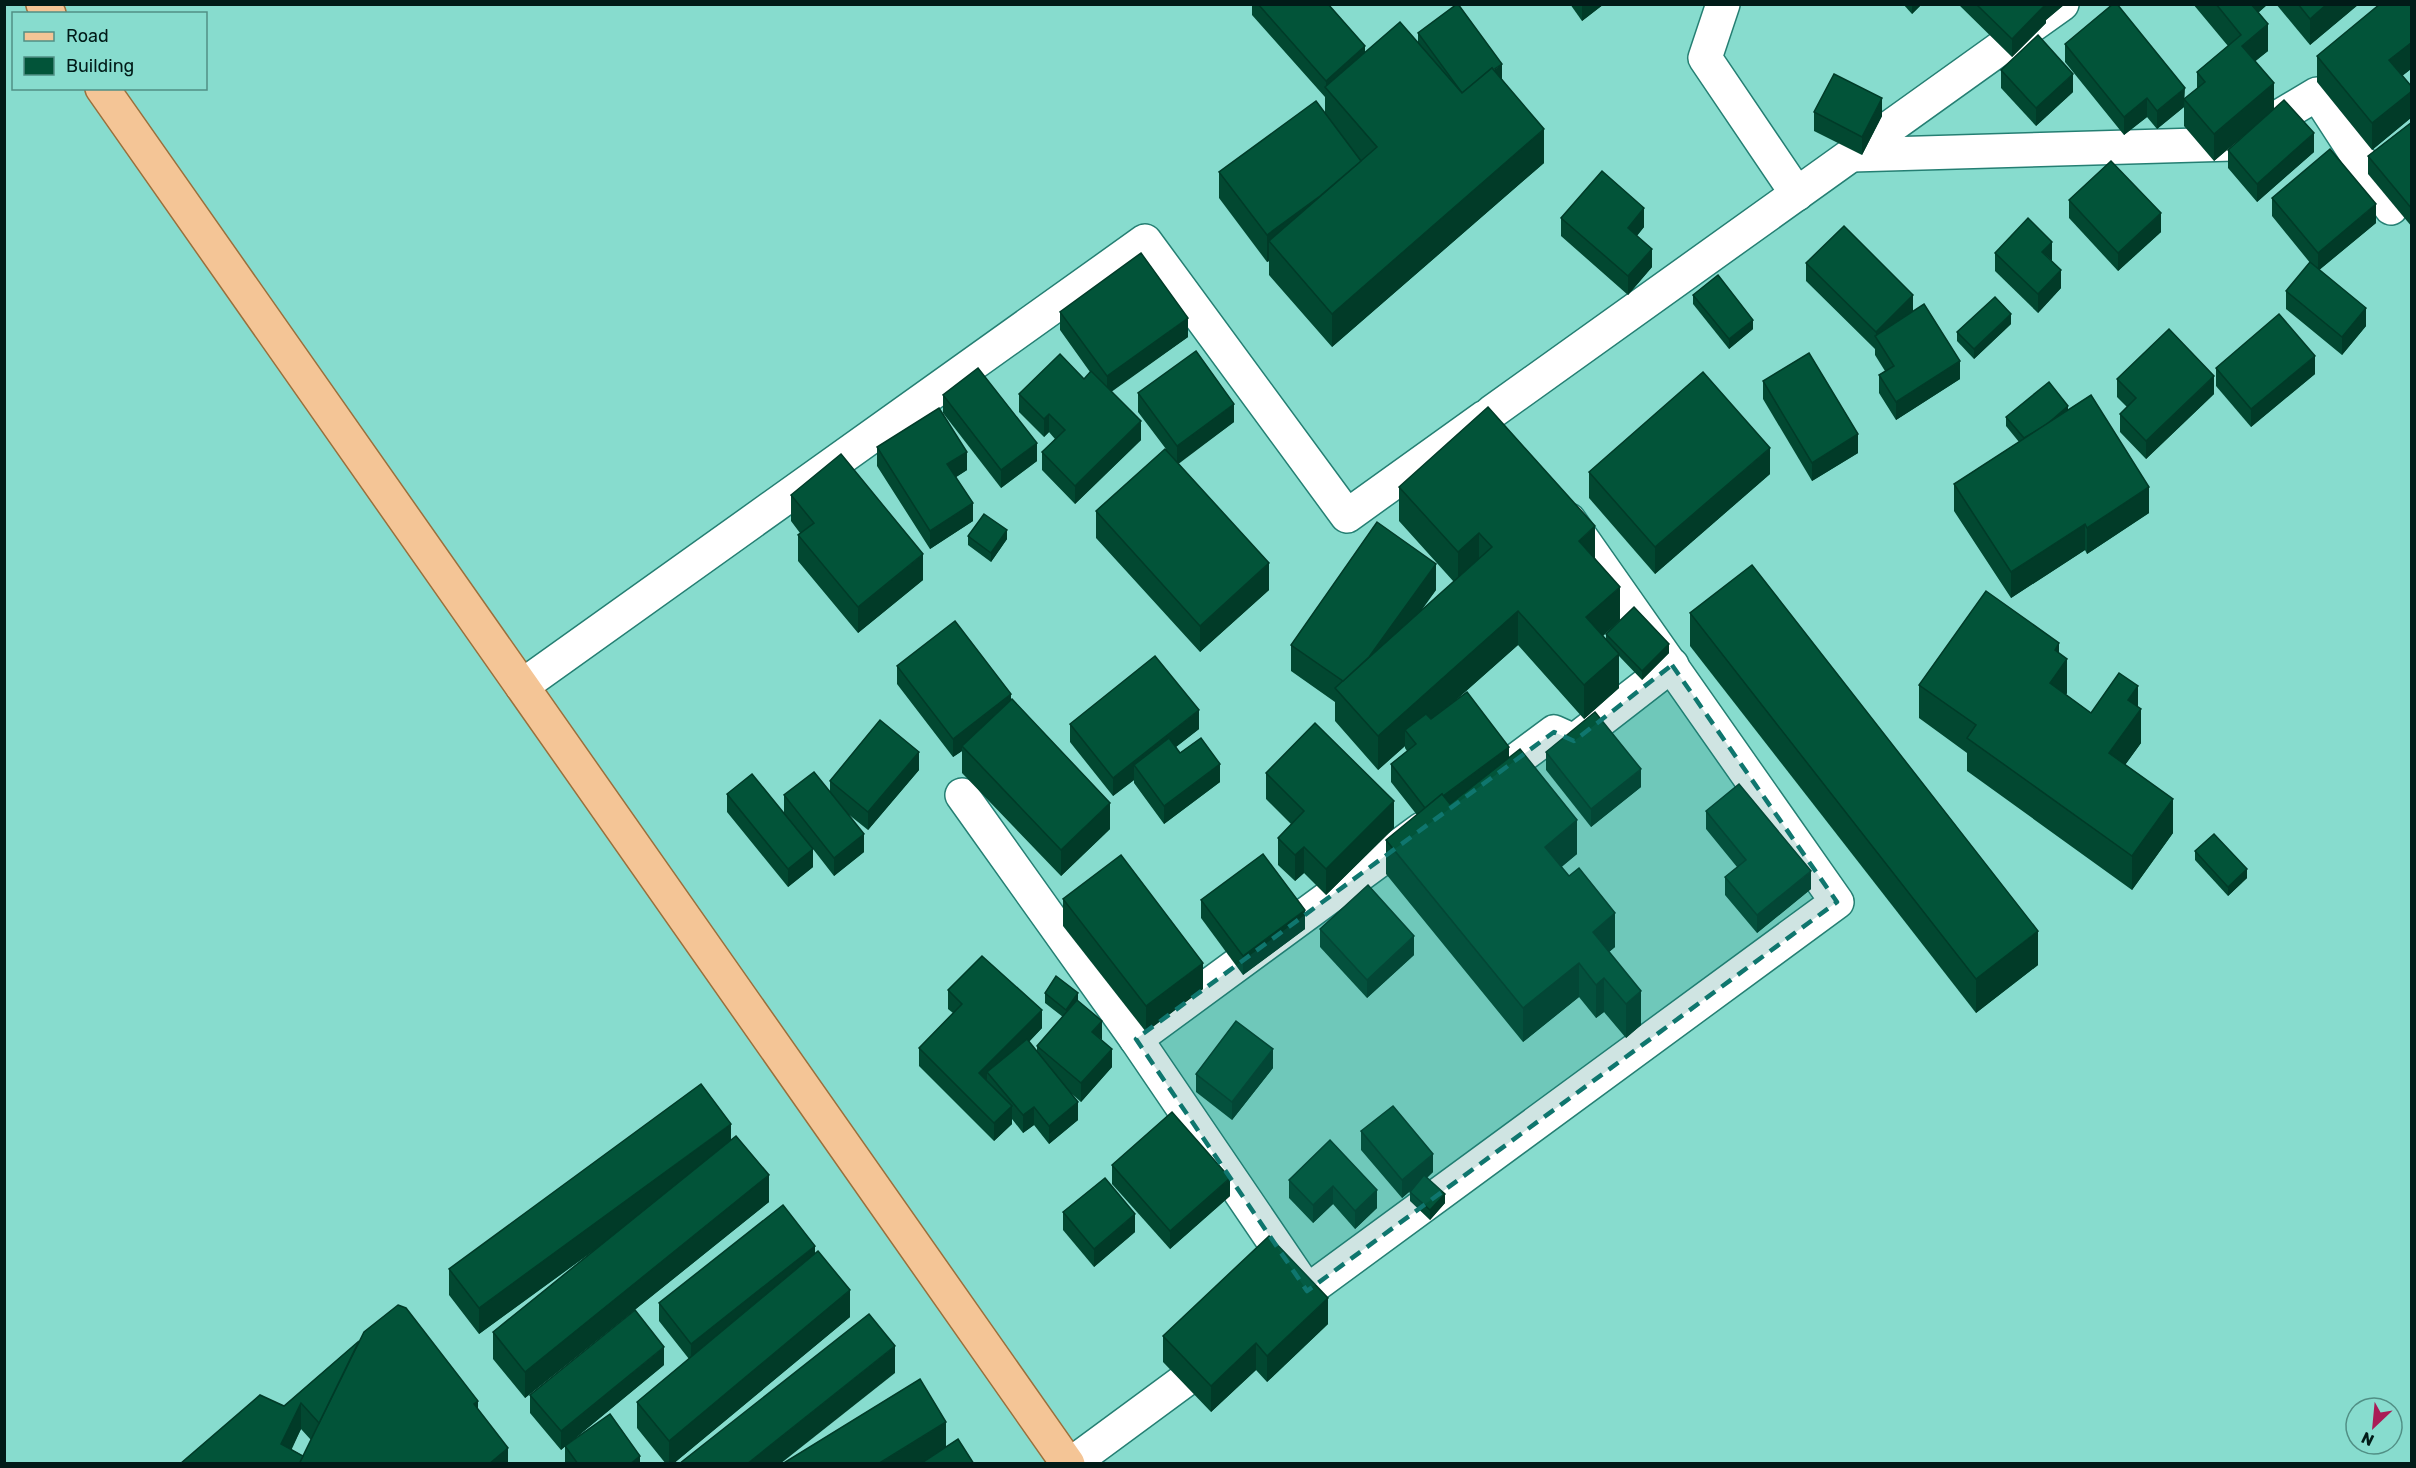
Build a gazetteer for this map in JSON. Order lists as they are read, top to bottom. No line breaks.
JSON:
{"legend":["Road","Building"],"north":"bottom left"}
